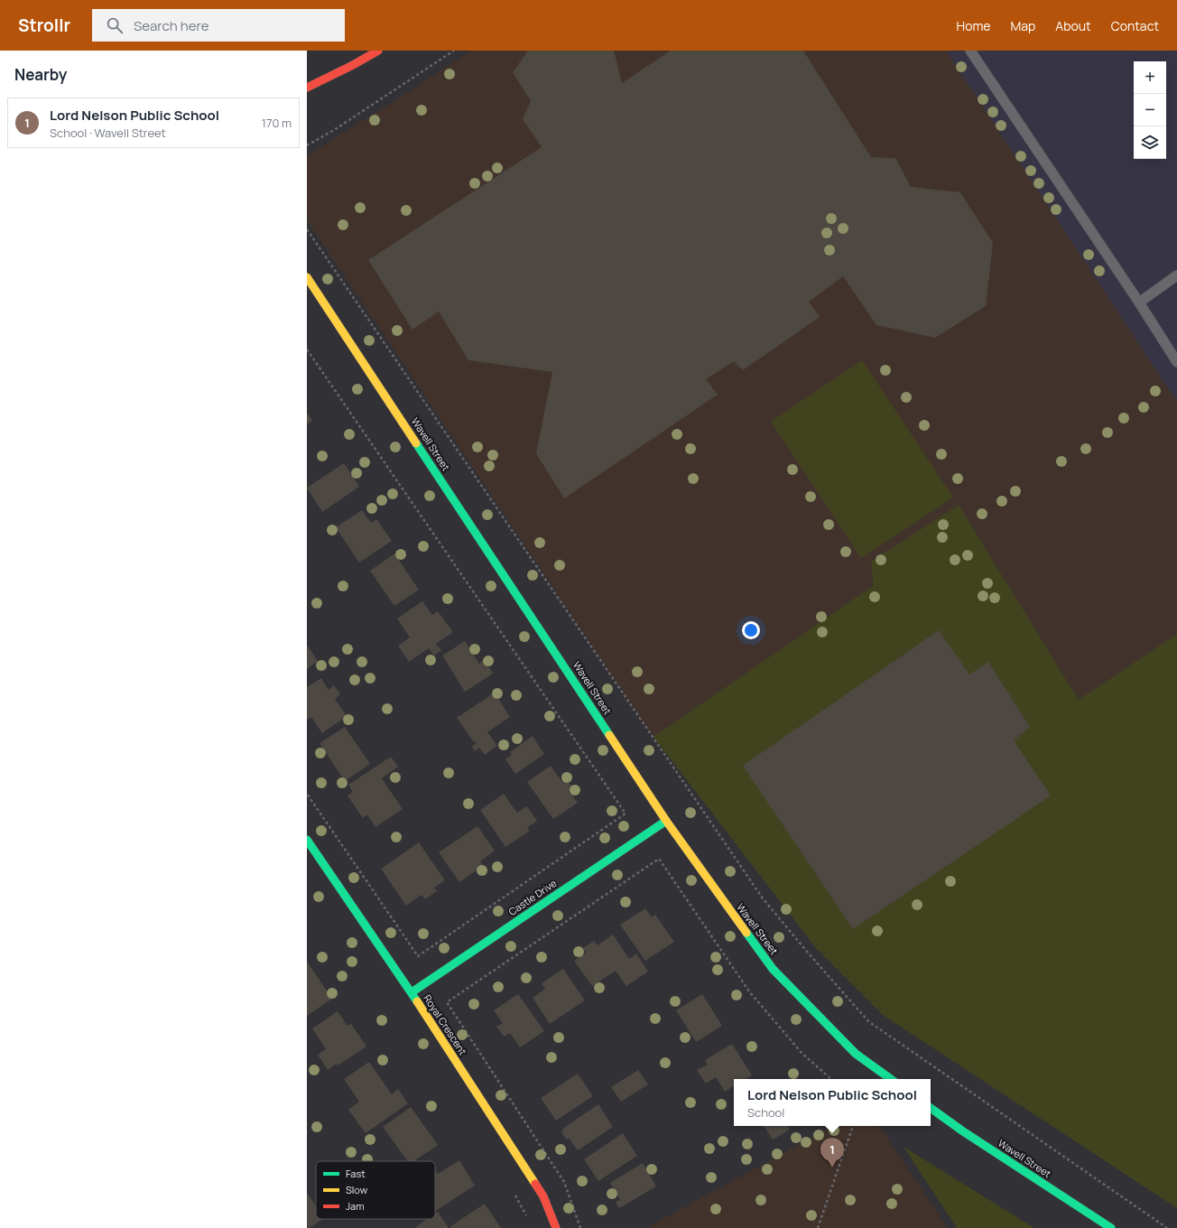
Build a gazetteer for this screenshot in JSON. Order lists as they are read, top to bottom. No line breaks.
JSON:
{"streets":{"street":["Wavell Street","Castle Drive","Royal Crescent"]},"crossings":[["Wavell Street","Castle Drive"],["Castle Drive","Royal Crescent"]],"legend":["Fast","Slow","Jam"],"page":{"header":"Strollr","search":"Search here","nav":["Home","Map","About","Contact"],"heading":"Nearby","map_buttons":["+","−"],"list":[{"mark":"1","name":"Lord Nelson Public School","note":"School · Wavell Street","value":"170 m"}],"popup":["Lord Nelson Public School","School"],"pins":"1"}}
